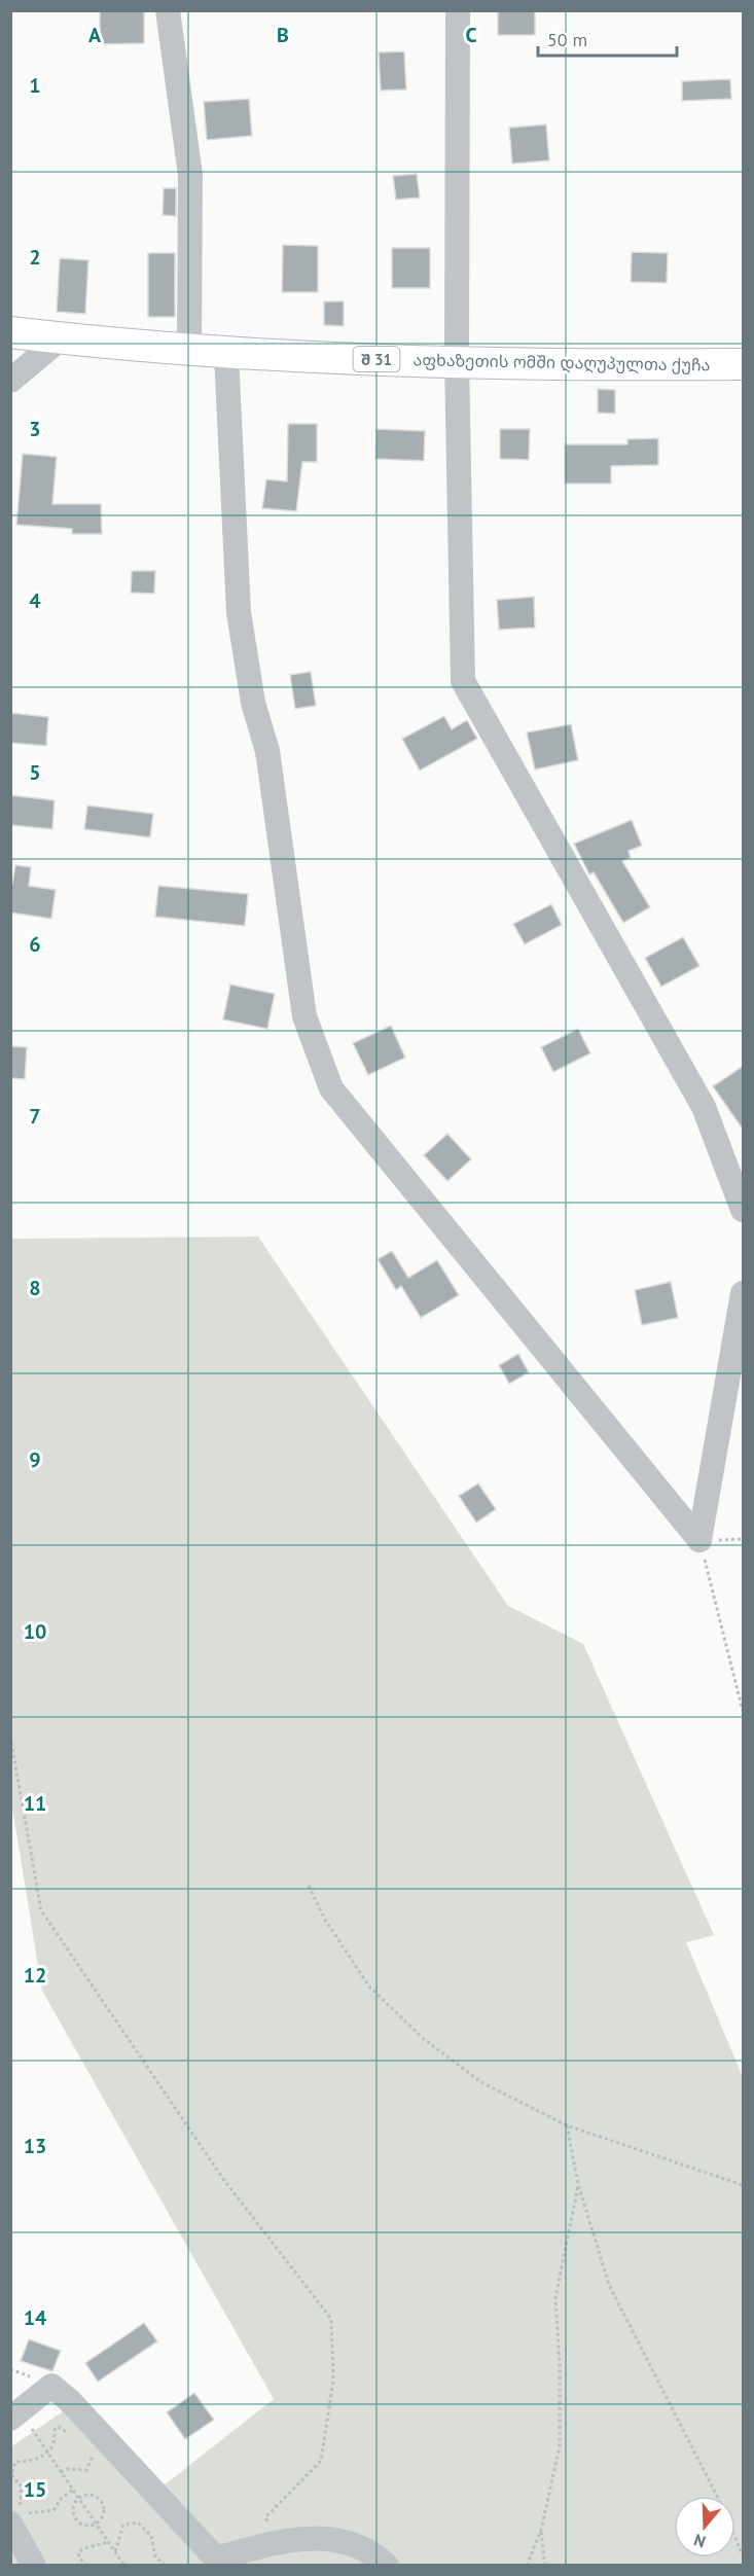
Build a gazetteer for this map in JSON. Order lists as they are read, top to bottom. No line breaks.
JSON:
{"streets":{"main road":["შ 31","აფხაზეთის ომში დაღუპულთა ქუჩა"]},"scale_bar":"50 m","north":"bottom","grid":{"columns":["A","B","C"],"rows":["1","2","3","4","5","6","7","8","9","10","11","12","13","14","15"]}}
